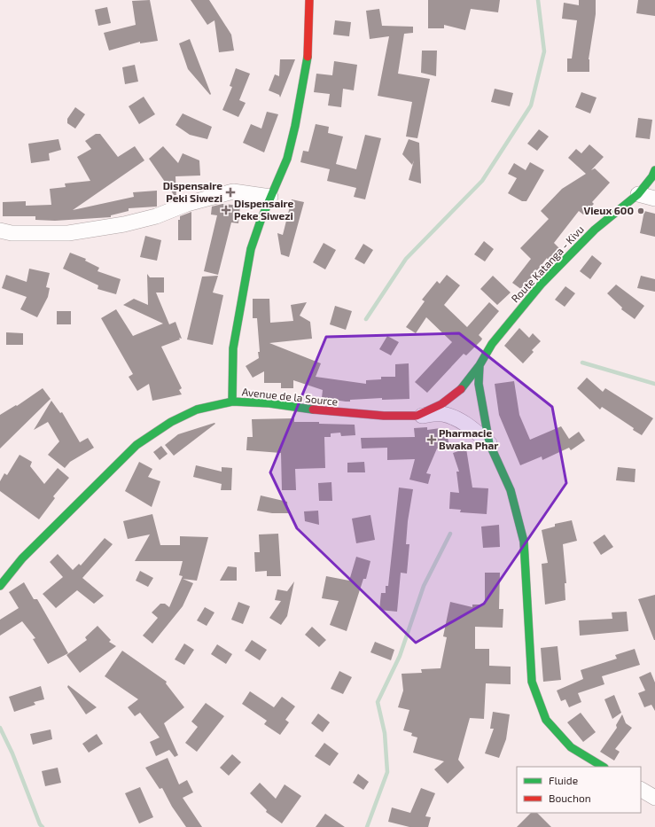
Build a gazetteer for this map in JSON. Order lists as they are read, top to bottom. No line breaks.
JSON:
{"streets":{"main road":["Route Katanga - Kivu","Avenue de la Source"]},"crossings":[["Route Katanga - Kivu","Avenue de la Source"]],"places":{"health":["Dispensaire Peki Siwezi","Dispensaire Peke Siwezi","Pharmacie Bwaka Phar"],"other":["Vieux 600"]},"legend":["Fluide","Bouchon"]}
